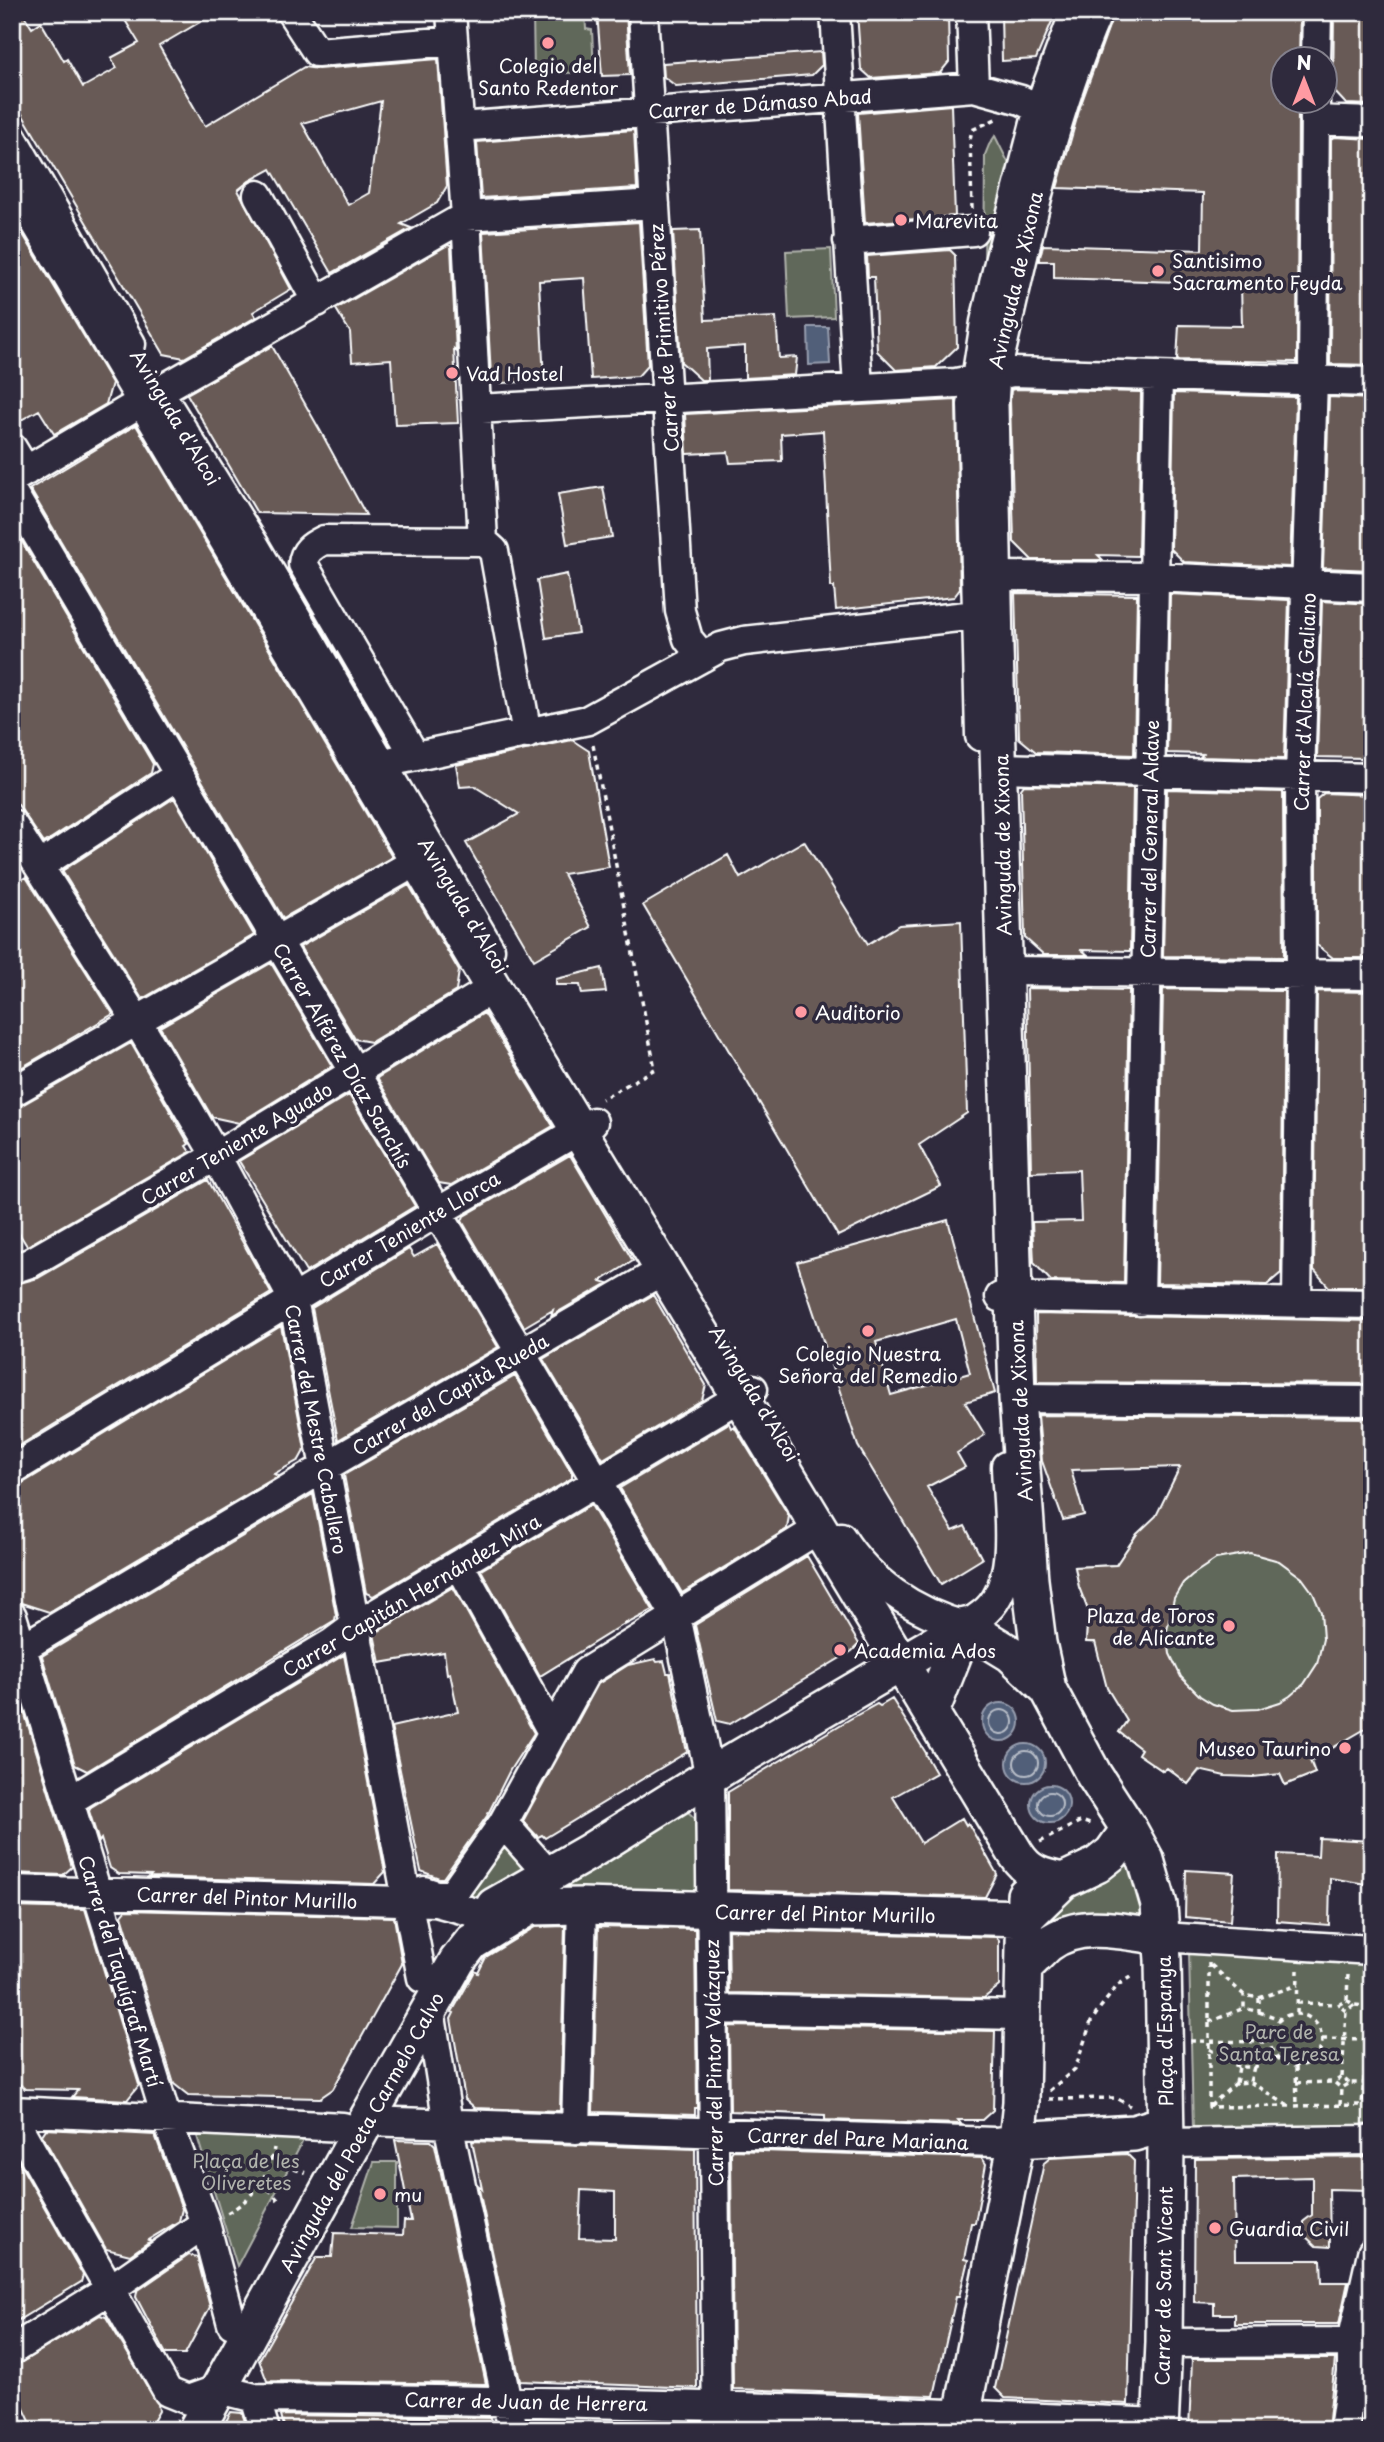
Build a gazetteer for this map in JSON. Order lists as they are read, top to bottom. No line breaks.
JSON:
{"streets":{"main road":["Avinguda de Xixona","Avinguda d'Alcoi","Carrer del Pintor Murillo","Plaça d'Espanya","Avinguda del Poeta Carmelo Calvo","Carrer de Sant Vicent"],"street":["Carrer de Dámaso Abad","Carrer de Primitivo Pérez","Carrer d'Alcalá Galiano","Carrer del General Aldave","Carrer Alférez Díaz Sanchís","Carrer Teniente Aguado","Carrer Teniente Llorca","Carrer del Capità Rueda","Carrer del Mestre Caballero","Carrer Capitán Hernández Mira","Carrer del Taquígraf Martí","Carrer del Pintor Velázquez","Carrer del Pare Mariana","Carrer de Juan de Herrera"]},"crossings":[["Carrer de Dámaso Abad","Avinguda de Xixona"],["Carrer de Dámaso Abad","Carrer de Primitivo Pérez"],["Avinguda de Xixona","Avinguda d'Alcoi"],["Avinguda de Xixona","Plaça d'Espanya"],["Avinguda d'Alcoi","Carrer Teniente Aguado"],["Avinguda d'Alcoi","Carrer Teniente Llorca"],["Avinguda d'Alcoi","Carrer del Capità Rueda"],["Avinguda d'Alcoi","Carrer Capitán Hernández Mira"],["Avinguda d'Alcoi","Plaça d'Espanya"],["Avinguda d'Alcoi","Avinguda del Poeta Carmelo Calvo"],["Carrer Alférez Díaz Sanchís","Carrer Teniente Aguado"],["Carrer Alférez Díaz Sanchís","Carrer Teniente Llorca"],["Carrer Alférez Díaz Sanchís","Carrer del Capità Rueda"],["Carrer Alférez Díaz Sanchís","Carrer Capitán Hernández Mira"],["Carrer Alférez Díaz Sanchís","Carrer del Pintor Velázquez"],["Carrer Teniente Aguado","Carrer del Mestre Caballero"],["Carrer Teniente Llorca","Carrer del Mestre Caballero"],["Carrer del Capità Rueda","Carrer del Mestre Caballero"],["Carrer del Capità Rueda","Carrer del Taquígraf Martí"],["Carrer del Mestre Caballero","Carrer Capitán Hernández Mira"],["Carrer del Mestre Caballero","Carrer del Pintor Murillo"],["Carrer del Mestre Caballero","Avinguda del Poeta Carmelo Calvo"],["Carrer del Mestre Caballero","Carrer del Pare Mariana"],["Carrer del Mestre Caballero","Carrer de Juan de Herrera"],["Carrer Capitán Hernández Mira","Carrer del Taquígraf Martí"],["Carrer del Pintor Murillo","Carrer del Taquígraf Martí"],["Carrer del Pintor Murillo","Carrer del Pintor Velázquez"],["Carrer del Pintor Murillo","Avinguda del Poeta Carmelo Calvo"],["Carrer del Taquígraf Martí","Avinguda del Poeta Carmelo Calvo"],["Plaça d'Espanya","Carrer de Sant Vicent"],["Carrer del Pintor Velázquez","Avinguda del Poeta Carmelo Calvo"],["Carrer del Pintor Velázquez","Carrer del Pare Mariana"],["Carrer del Pintor Velázquez","Carrer de Juan de Herrera"],["Avinguda del Poeta Carmelo Calvo","Carrer del Pare Mariana"],["Avinguda del Poeta Carmelo Calvo","Carrer de Juan de Herrera"],["Carrer de Sant Vicent","Carrer de Juan de Herrera"]],"parks":["Parc de Santa Teresa","Plaça de les Oliveretes"],"places":["Colegio del Santo Redentor","Marevita","Santisimo Sacramento Feyda","Vad Hostel","Auditorio","Colegio Nuestra Señora del Remedio","Plaza de Toros de Alicante","Academia Ados","Museo Taurino","mu","Guardia Civil"],"north":"top"}
